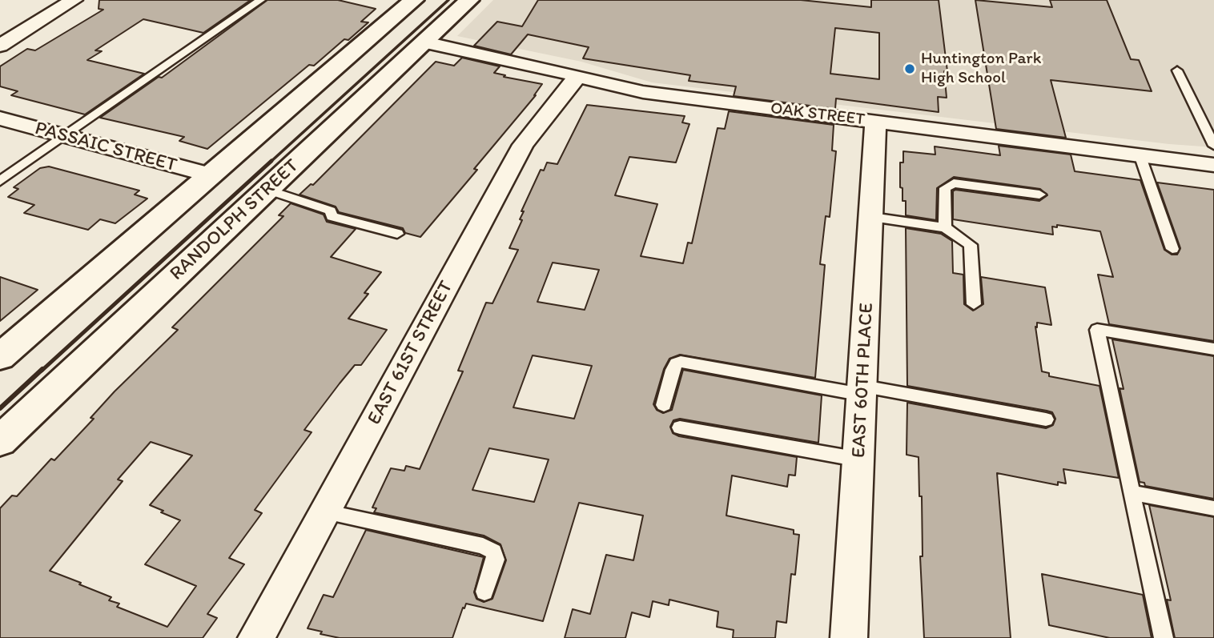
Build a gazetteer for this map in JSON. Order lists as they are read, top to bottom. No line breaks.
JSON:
{"streets":{"street":["OAK STREET","PASSAIC STREET","RANDOLPH STREET","EAST 61ST STREET","EAST 60TH PLACE"]},"crossings":[["OAK STREET","RANDOLPH STREET"],["OAK STREET","EAST 61ST STREET"],["OAK STREET","EAST 60TH PLACE"]],"places":["Huntington Park High School"]}
